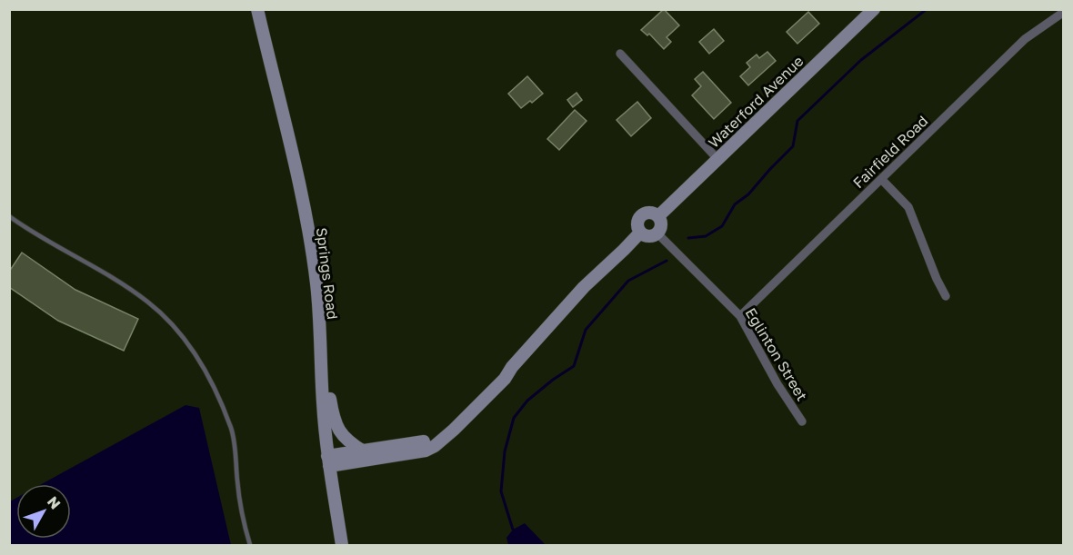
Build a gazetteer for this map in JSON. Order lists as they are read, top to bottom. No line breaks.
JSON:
{"streets":{"street":["Waterford Avenue","Fairfield Road","Springs Road","Eglinton Street"]},"crossings":[["Waterford Avenue","Eglinton Street"],["Fairfield Road","Eglinton Street"]],"north":"top right"}
